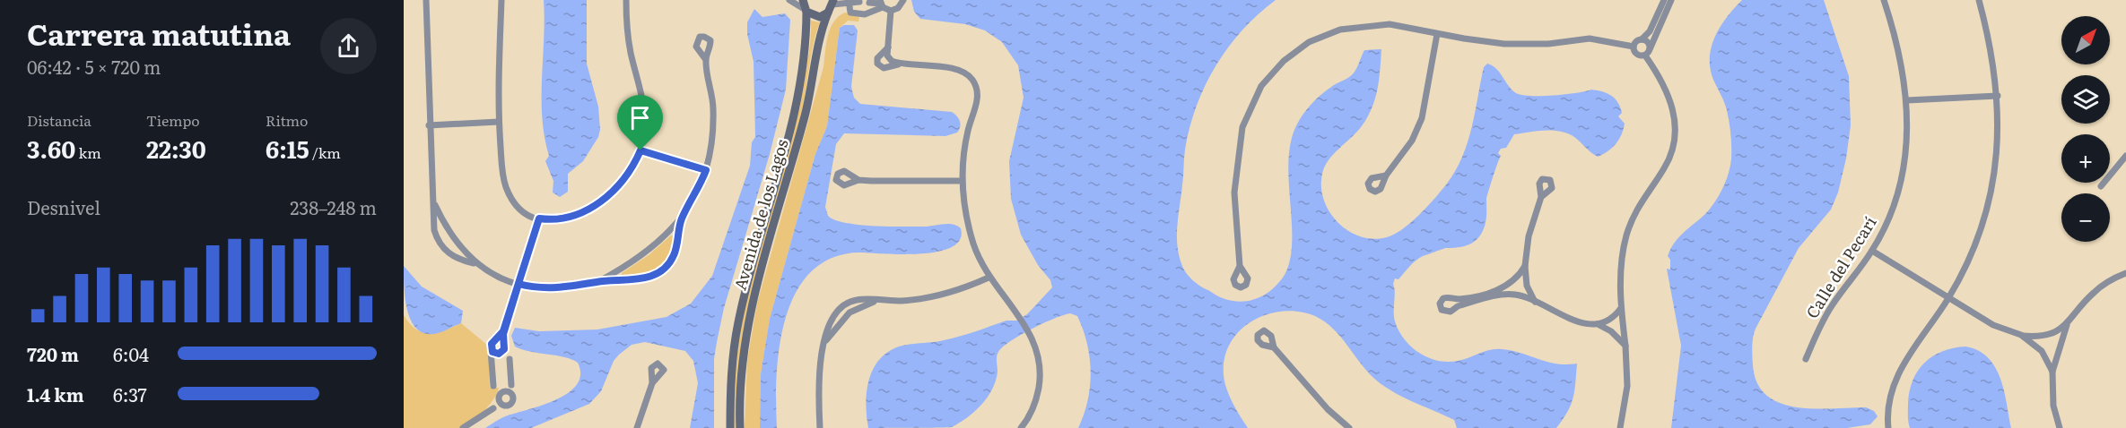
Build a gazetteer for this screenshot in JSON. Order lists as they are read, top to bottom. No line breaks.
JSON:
{"streets":{"street":["Avenida de los Lagos","Calle del Pecarí"]},"north":"top right","page":{"heading":["Carrera matutina","06:42 · 5 × 720 m"],"map_buttons":["+","−"],"stats":[["Distancia","3.60 km"],["Tiempo","22:30"],["Ritmo","6:15 /km"]],"chart":["Desnivel","238–248 m"],"list":[{"name":"720 m","note":"6:04"},{"name":"1.4 km","note":"6:37"}]}}
